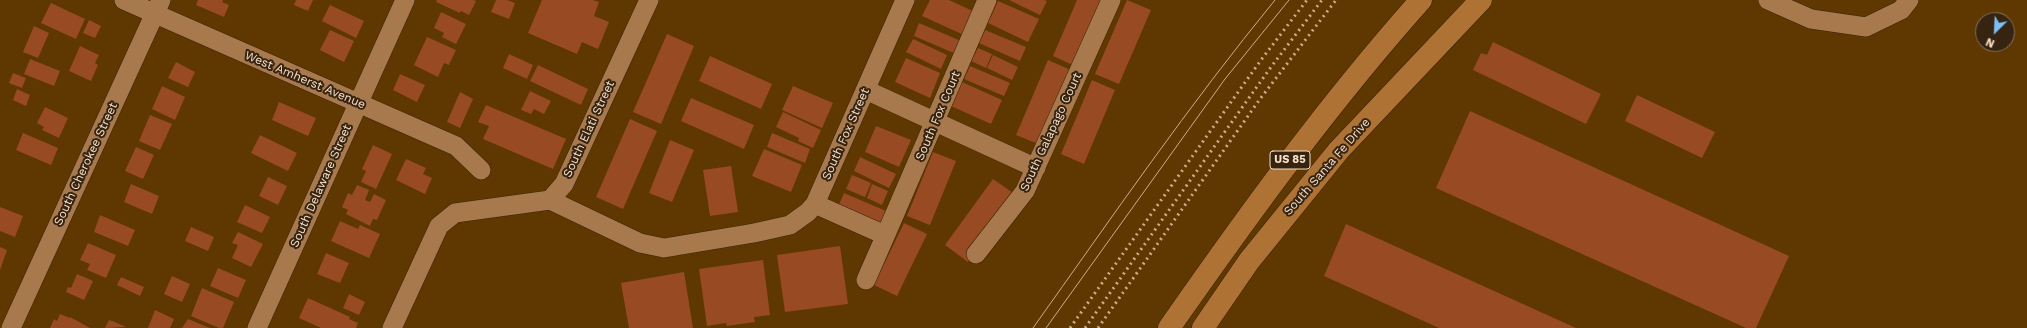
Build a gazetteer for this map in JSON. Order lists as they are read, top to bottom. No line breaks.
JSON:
{"streets":{"highway":["US 85","South Santa Fe Drive"],"street":["West Amherst Avenue","South Fox Court","South Elati Street","South Galapago Court","South Fox Street","South Cherokee Street","South Delaware Street"]},"crossings":[["West Amherst Avenue","South Cherokee Street"],["West Amherst Avenue","South Delaware Street"],["South Elati Street","South Fox Street"]],"north":"bottom left"}
